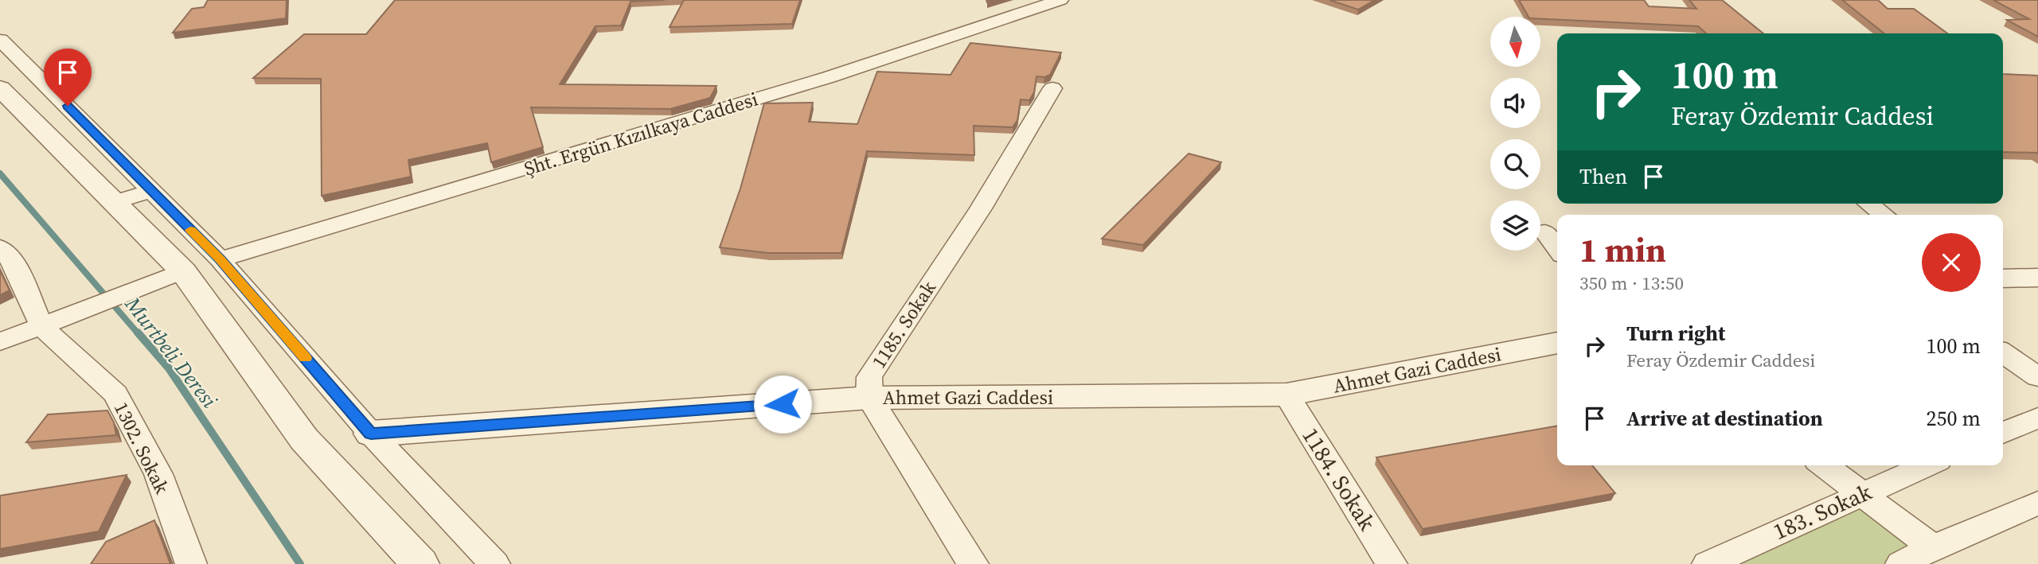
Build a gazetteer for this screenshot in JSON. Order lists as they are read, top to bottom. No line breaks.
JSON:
{"streets":{"street":["Şht. Ergün Kızılkaya Caddesi","1185. Sokak","Ahmet Gazi Caddesi","1302. Sokak","1184. Sokak","183. Sokak"]},"crossings":[["1185. Sokak","Ahmet Gazi Caddesi"],["Ahmet Gazi Caddesi","1184. Sokak"]],"water":["Murtbeli Deresi"],"north":"bottom","page":{"turn":["100 m","Feray Özdemir Caddesi"],"then":"Then","heading":["1 min","350 m · 13:50"],"list":[{"name":"Turn right","note":"Feray Özdemir Caddesi","value":"100 m"},{"name":"Arrive at destination","value":"250 m"}]}}
